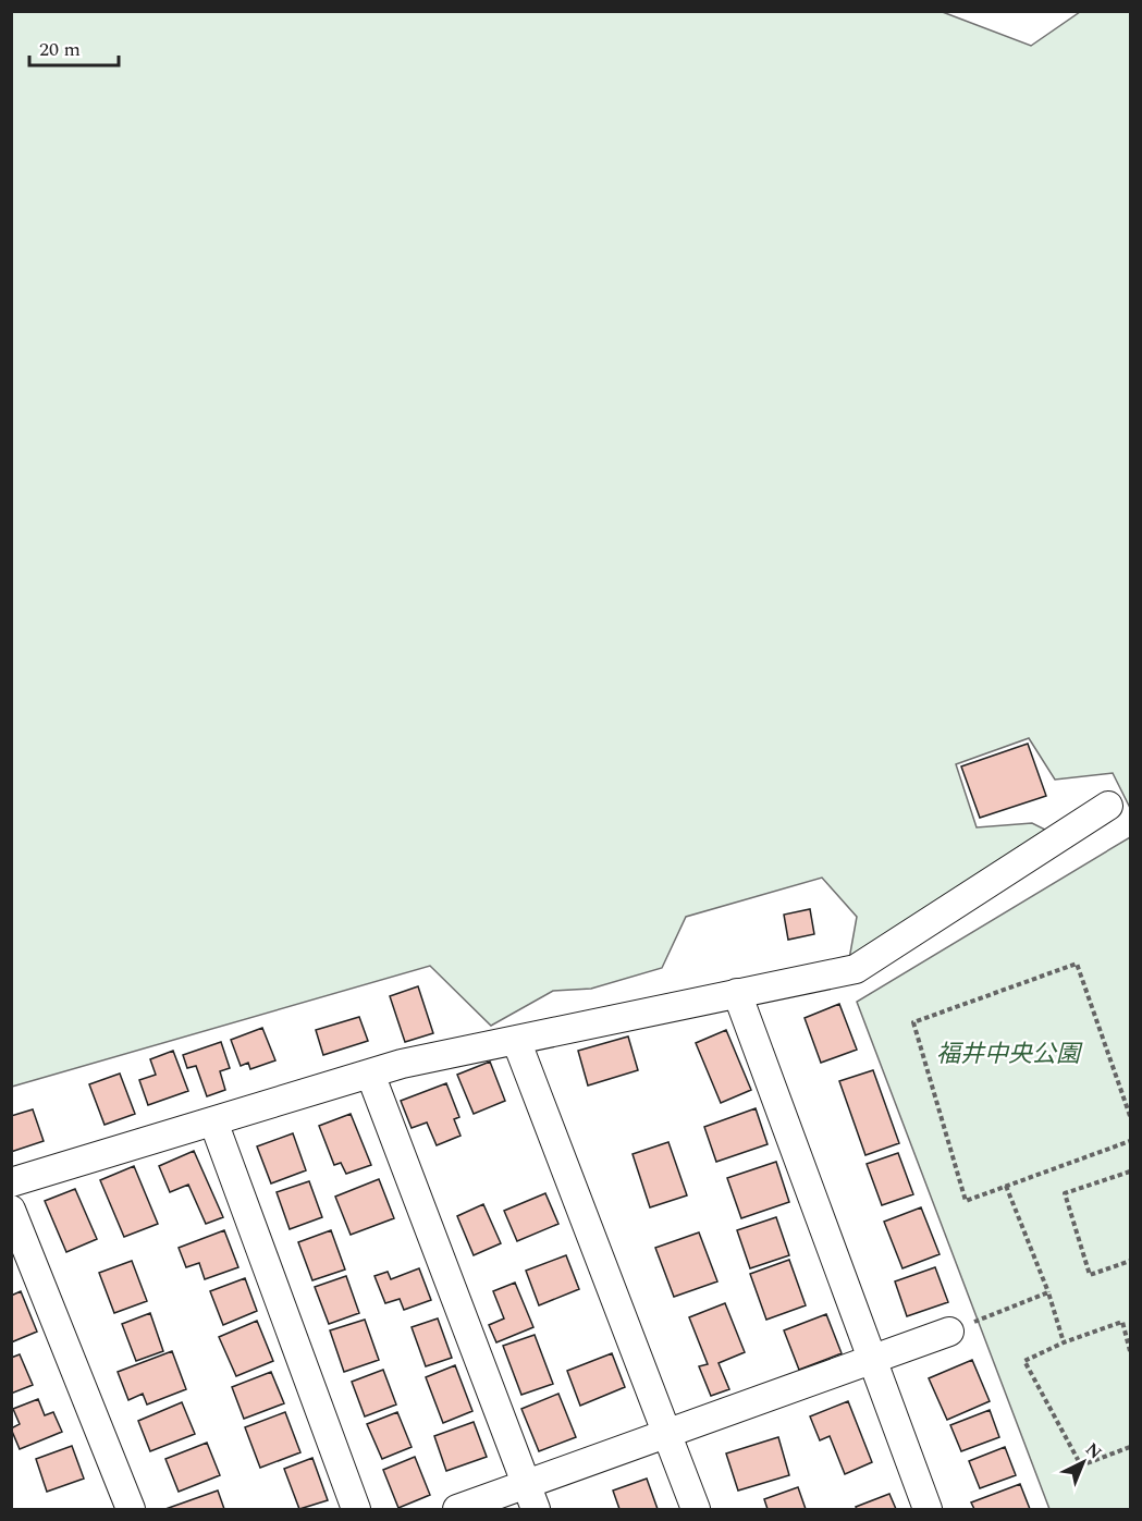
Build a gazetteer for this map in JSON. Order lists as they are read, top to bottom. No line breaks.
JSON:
{"parks":["福井中央公園"],"scale_bar":"20 m","north":"top right"}
